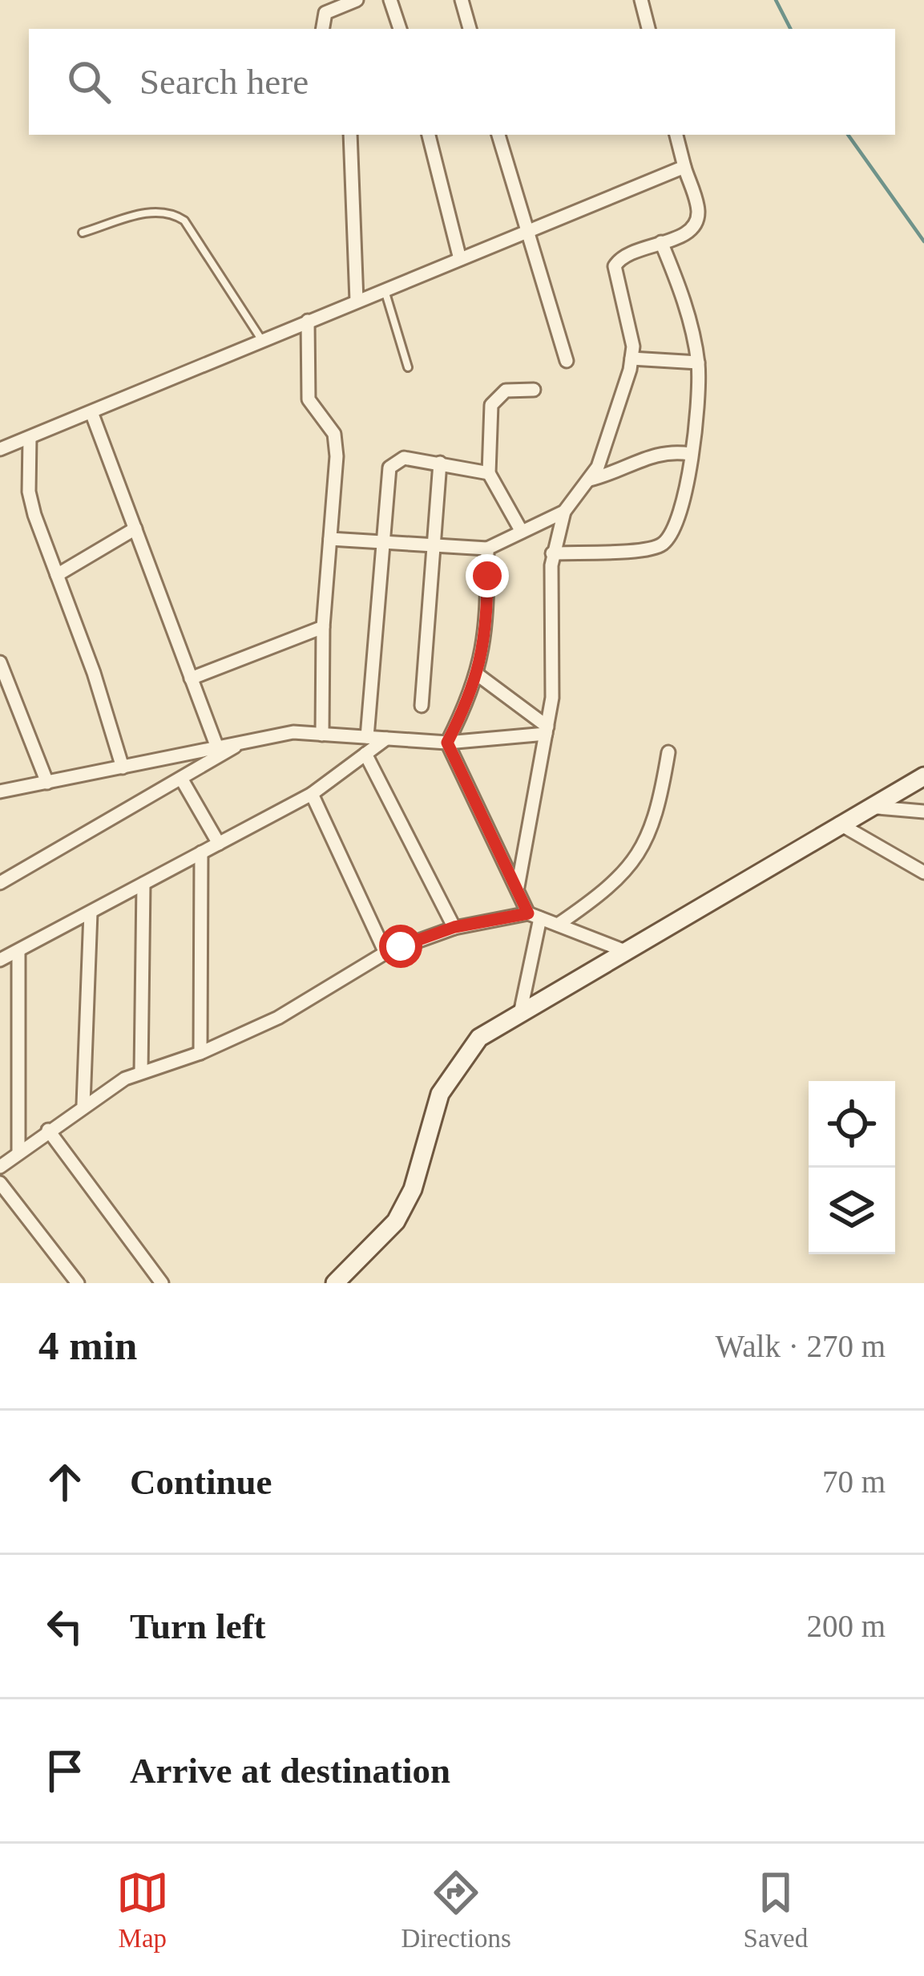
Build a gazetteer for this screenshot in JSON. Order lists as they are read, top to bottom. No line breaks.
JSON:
{"page":{"search":"Search here","heading":["4 min","Walk · 270 m"],"list":[["Continue","70 m"],["Turn left","200 m"],"Arrive at destination"],"nav":["Map","Directions","Saved"]}}
